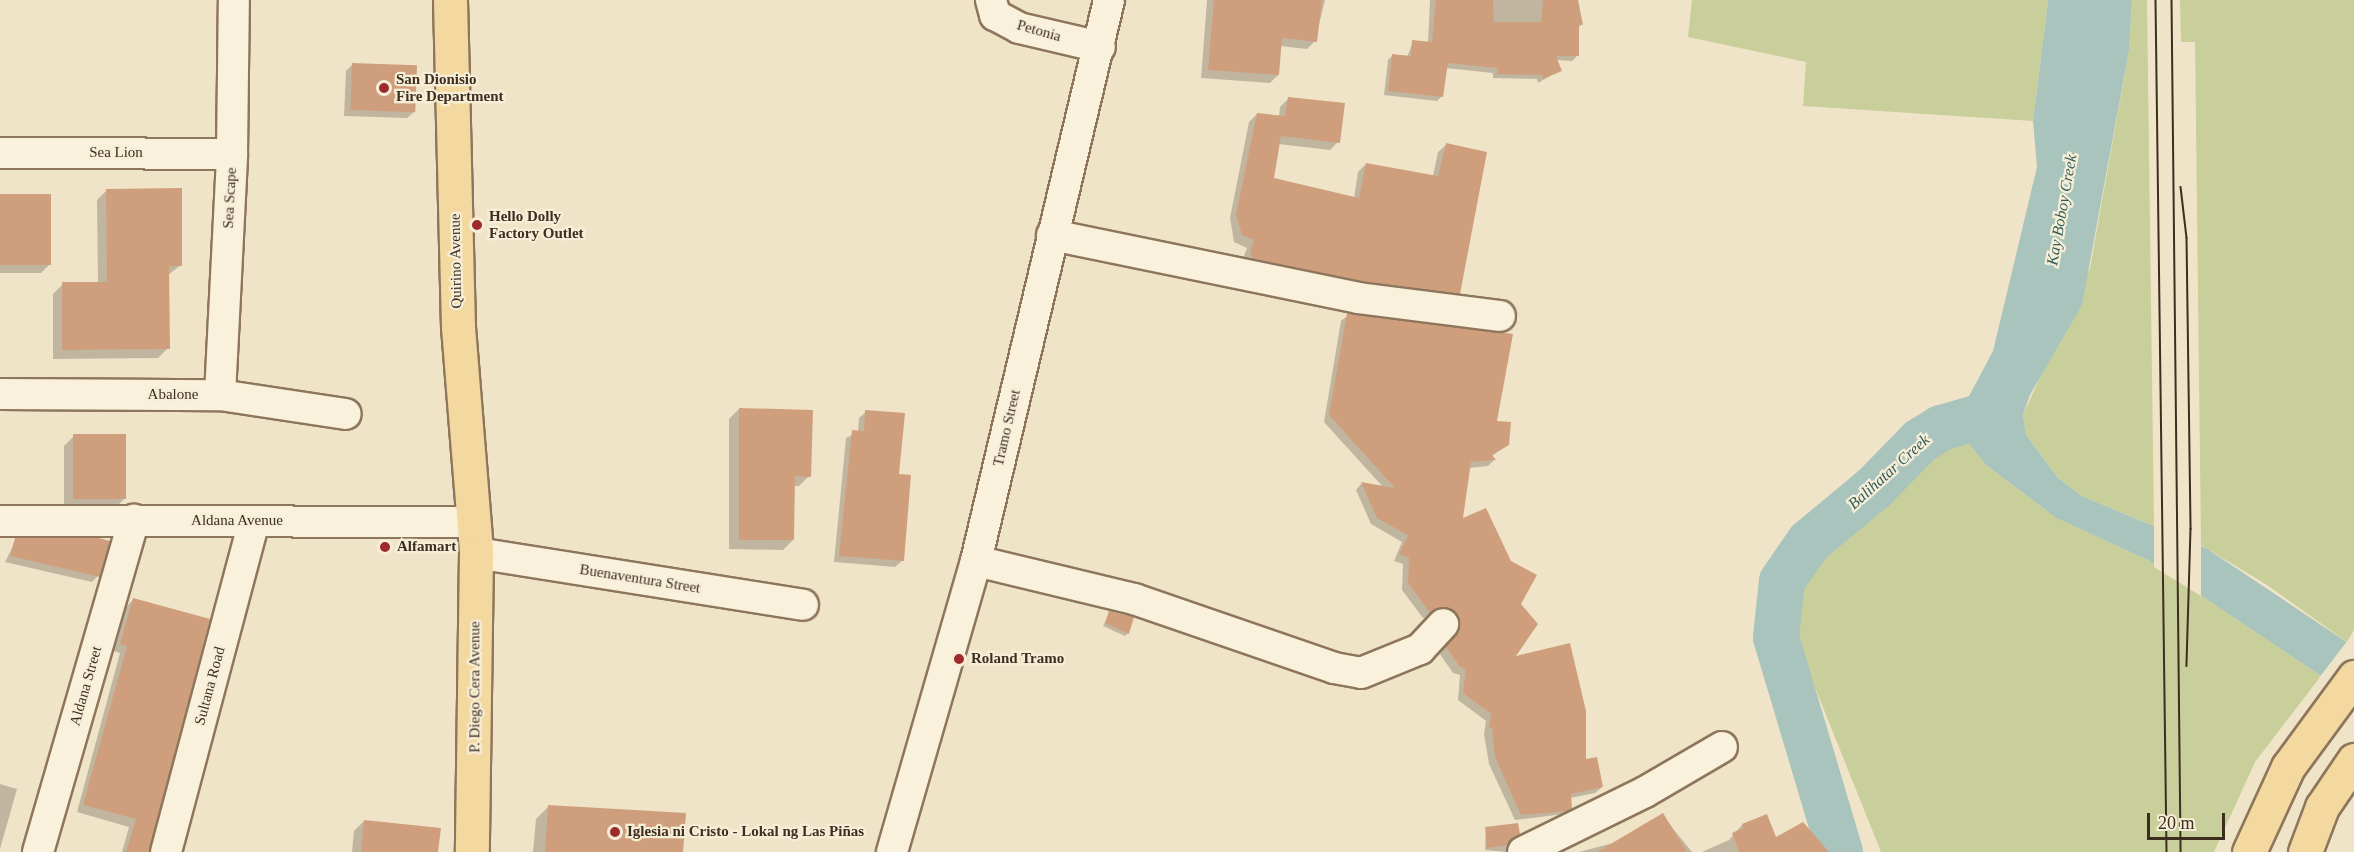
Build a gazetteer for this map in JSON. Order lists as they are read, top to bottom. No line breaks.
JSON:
{"streets":{"main road":["Quirino Avenue","P. Diego Cera Avenue"],"street":["Petonia","Sea Lion","Sea Scape","Abalone","Tramo Street","Aldana Avenue","Buenaventura Street","Aldana Street","Sultana Road"]},"crossings":[["Petonia","Tramo Street"],["Sea Lion","Sea Scape"],["Sea Scape","Abalone"],["Quirino Avenue","Aldana Avenue"],["Quirino Avenue","Buenaventura Street"],["Quirino Avenue","P. Diego Cera Avenue"],["Aldana Avenue","Buenaventura Street"],["Aldana Avenue","Aldana Street"],["Aldana Avenue","Sultana Road"],["Aldana Avenue","P. Diego Cera Avenue"],["Buenaventura Street","P. Diego Cera Avenue"]],"water":["Kay Boboy Creek","Balihatar Creek"],"places":["San Dionisio Fire Department","Hello Dolly Factory Outlet","Alfamart","Roland Tramo","Iglesia ni Cristo - Lokal ng Las Piñas"],"scale_bar":"20 m"}
